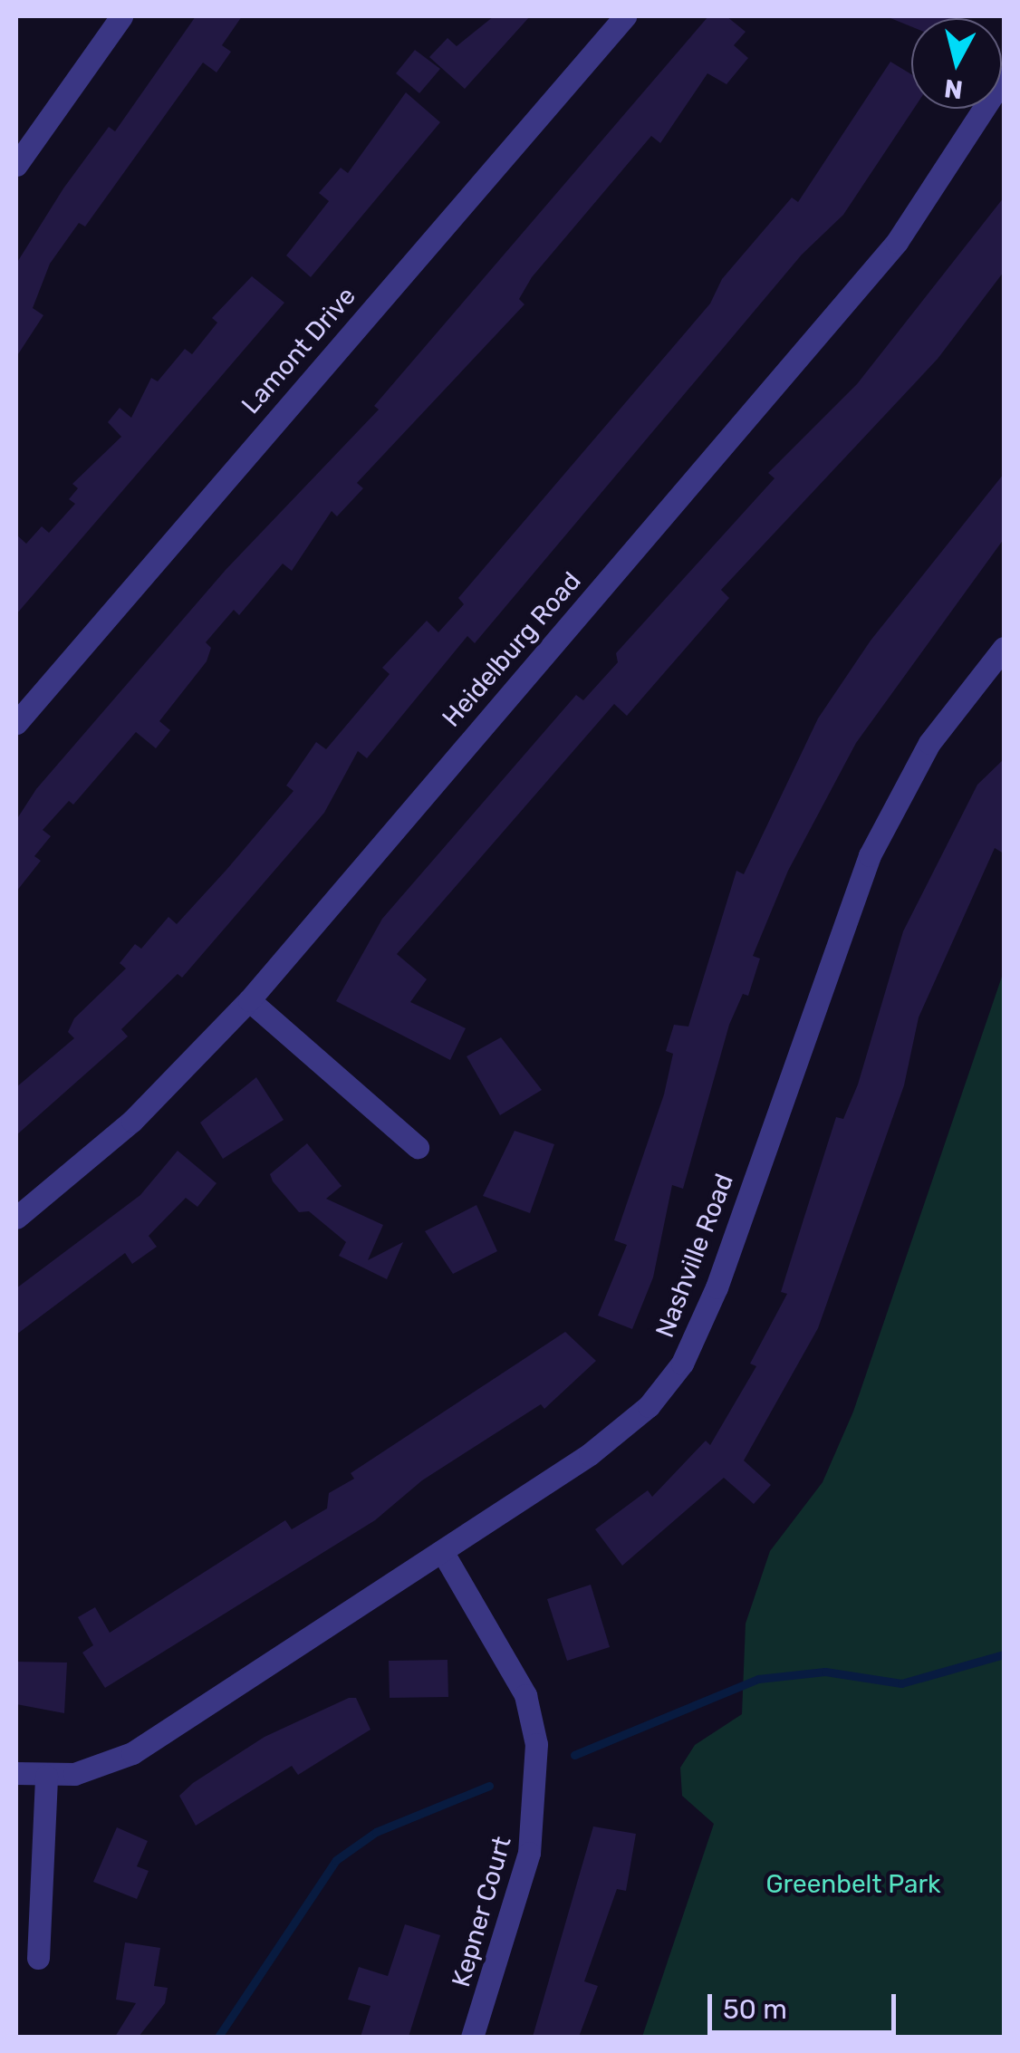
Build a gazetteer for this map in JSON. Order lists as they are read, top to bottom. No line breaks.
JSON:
{"streets":{"street":["Lamont Drive","Heidelburg Road","Nashville Road","Kepner Court"]},"crossings":[["Nashville Road","Kepner Court"]],"parks":["Greenbelt Park"],"scale_bar":"50 m","north":"bottom"}
